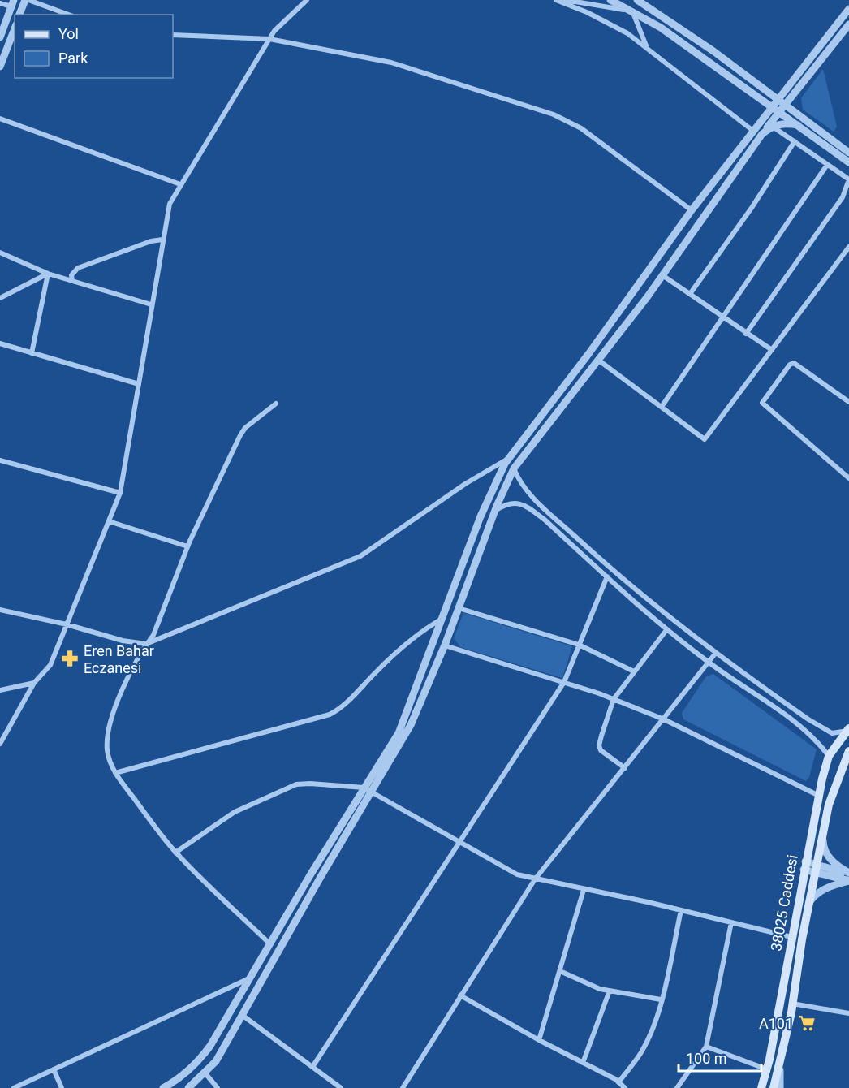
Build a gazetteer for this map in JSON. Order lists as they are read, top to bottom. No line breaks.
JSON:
{"streets":{"main road":["38025 Caddesi"]},"places":{"pharmacy":["Eren Bahar Eczanesi"],"supermarket":["A101"]},"legend":["Yol","Park"],"scale_bar":"100 m"}
